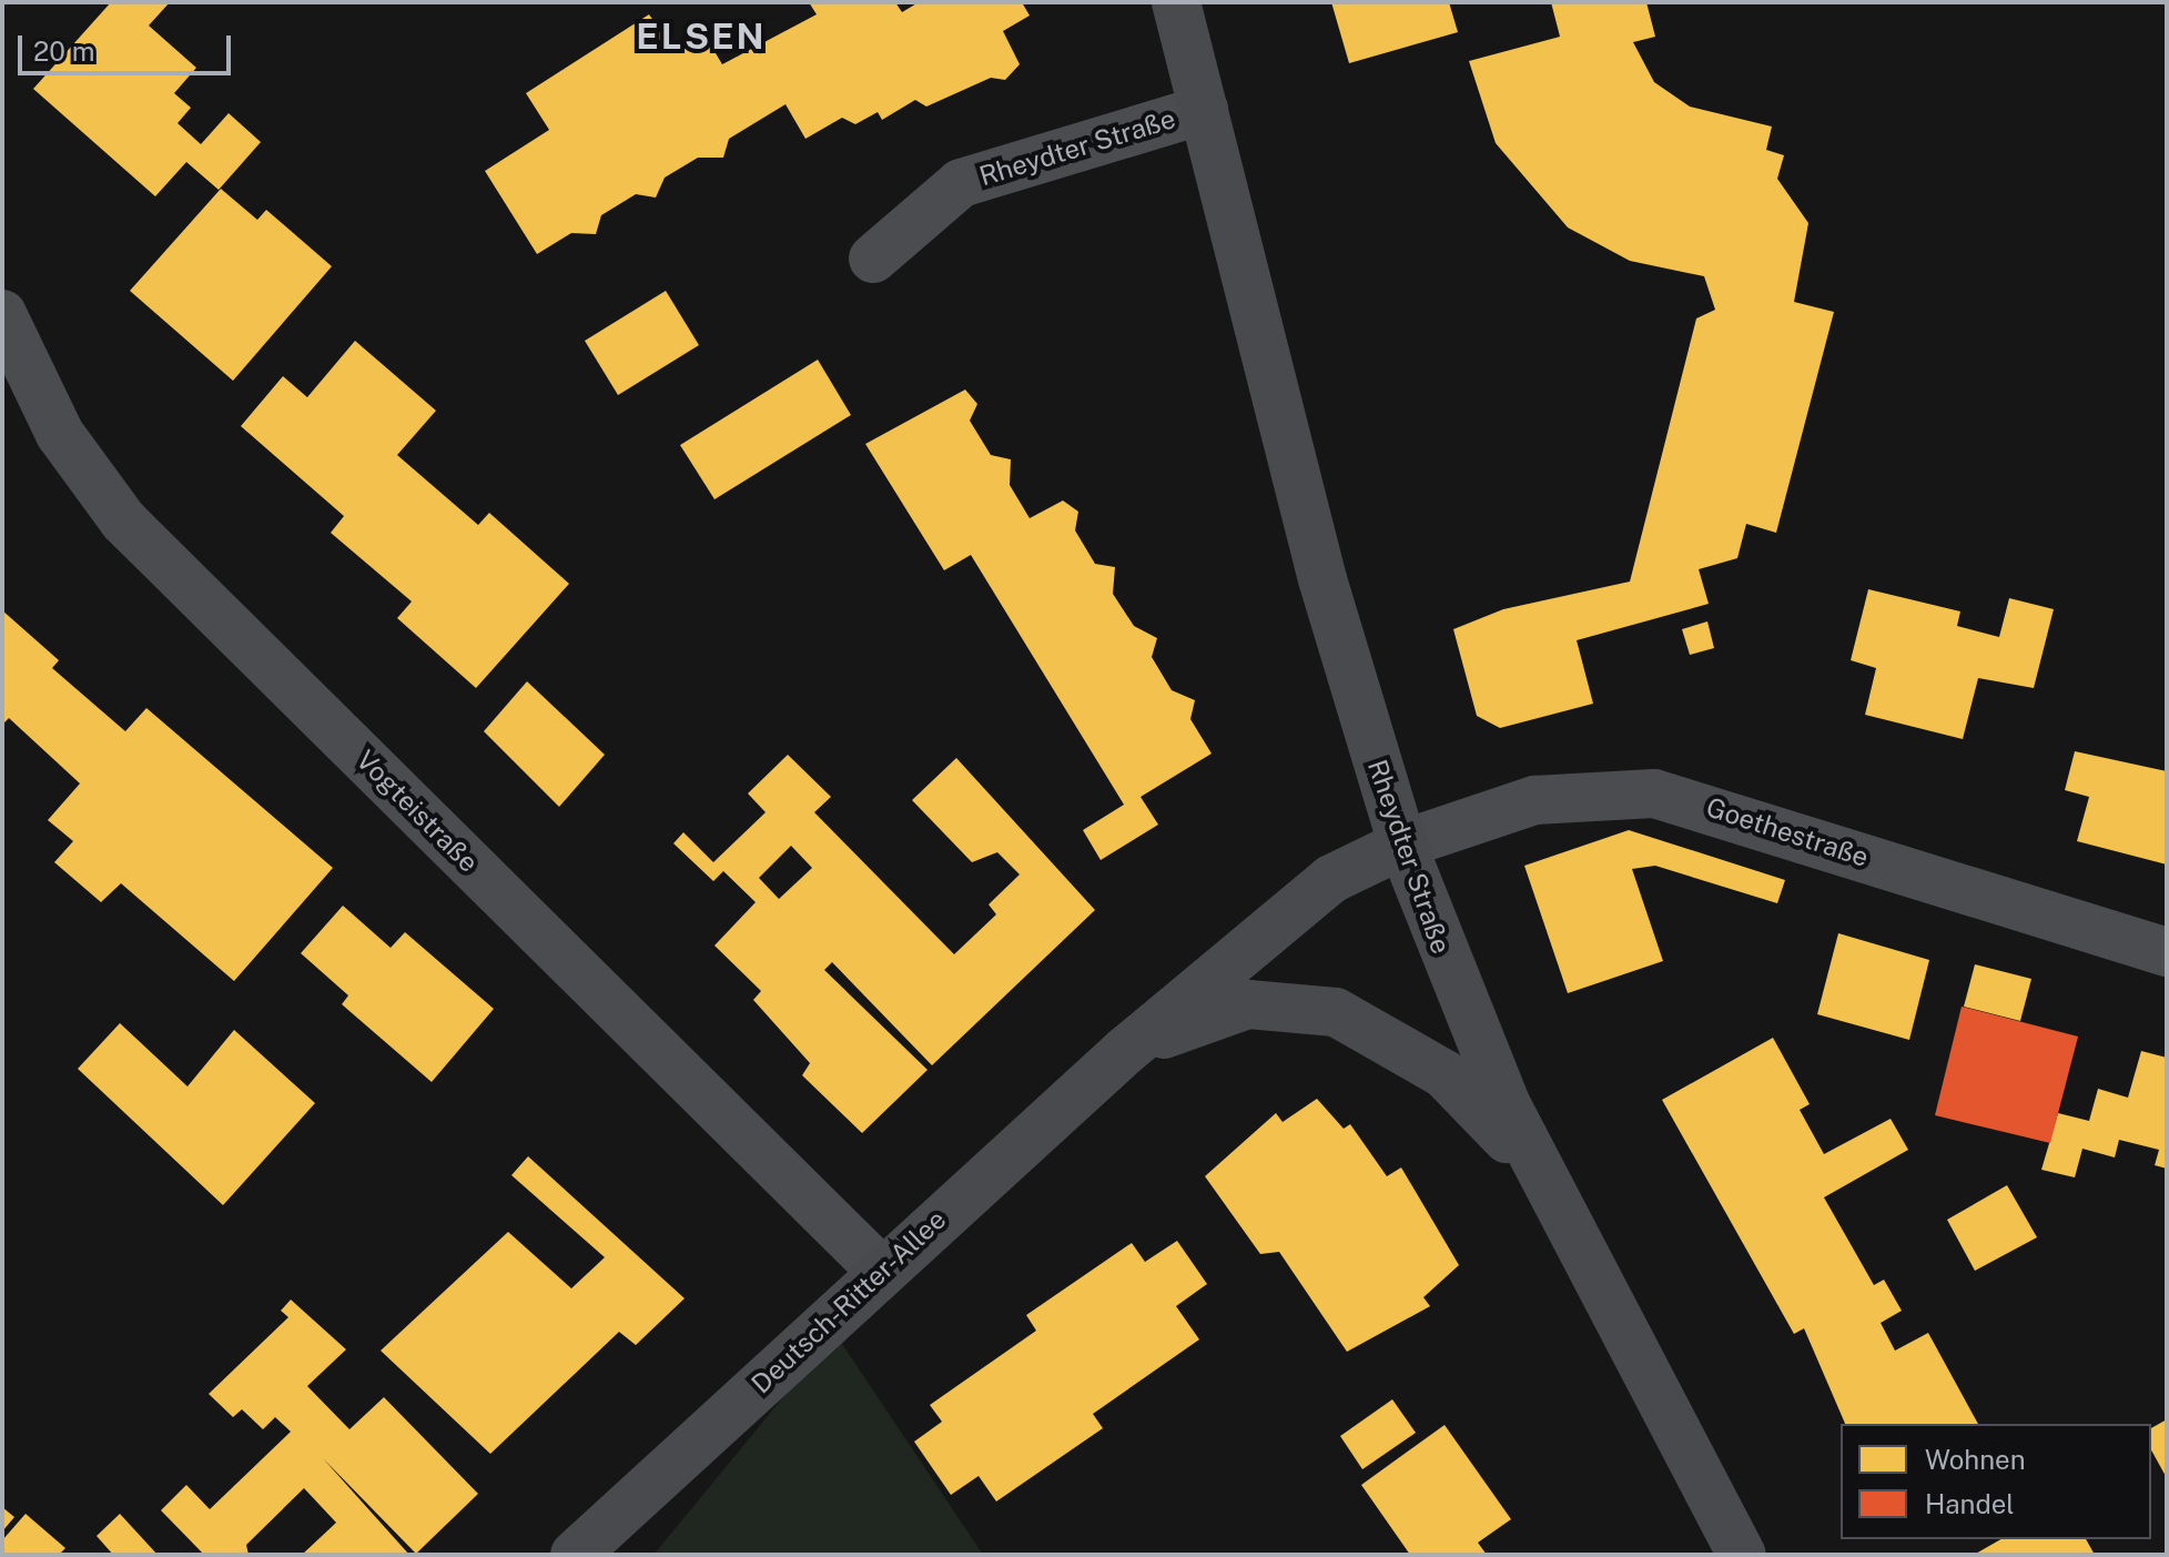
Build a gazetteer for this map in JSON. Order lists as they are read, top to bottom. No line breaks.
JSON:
{"streets":{"main road":["Rheydter Straße","Deutsch-Ritter-Allee"],"street":["Vogteistraße","Goethestraße"]},"crossings":[["Rheydter Straße","Goethestraße"],["Rheydter Straße","Deutsch-Ritter-Allee"],["Vogteistraße","Deutsch-Ritter-Allee"],["Goethestraße","Deutsch-Ritter-Allee"]],"districts":["ELSEN"],"legend":["Wohnen","Handel"],"scale_bar":"20 m"}
